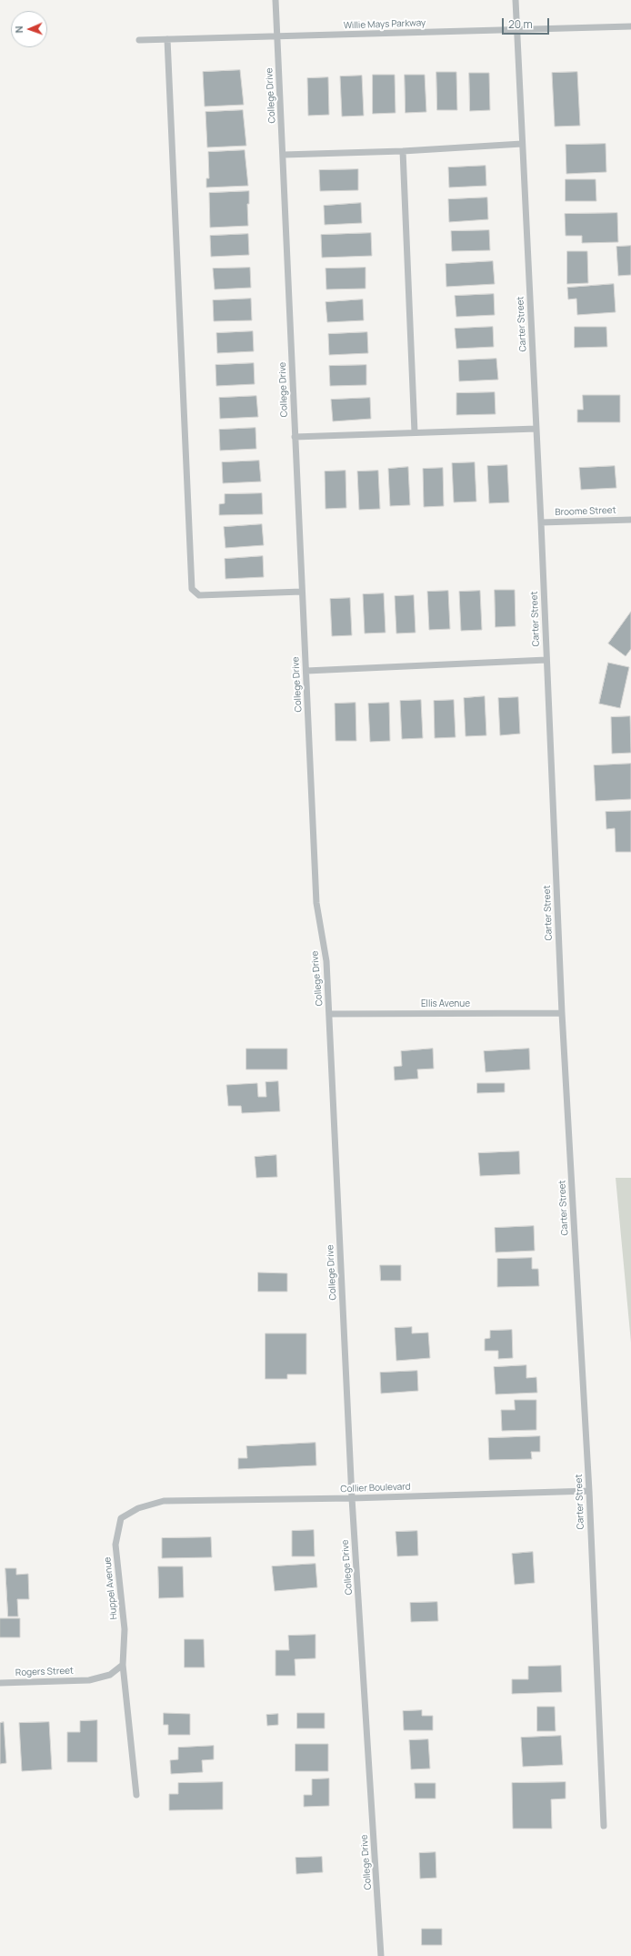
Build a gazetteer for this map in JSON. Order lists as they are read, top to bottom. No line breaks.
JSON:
{"streets":{"street":["Willie Mays Parkway","College Drive","Carter Street","Broome Street","Ellis Avenue","Collier Boulevard","Huppel Avenue","Rogers Street"]},"crossings":[["Willie Mays Parkway","College Drive"],["Willie Mays Parkway","Carter Street"],["College Drive","Ellis Avenue"],["College Drive","Collier Boulevard"],["Carter Street","Broome Street"],["Carter Street","Ellis Avenue"],["Carter Street","Collier Boulevard"],["Collier Boulevard","Huppel Avenue"],["Huppel Avenue","Rogers Street"]],"scale_bar":"20 m","north":"left"}
